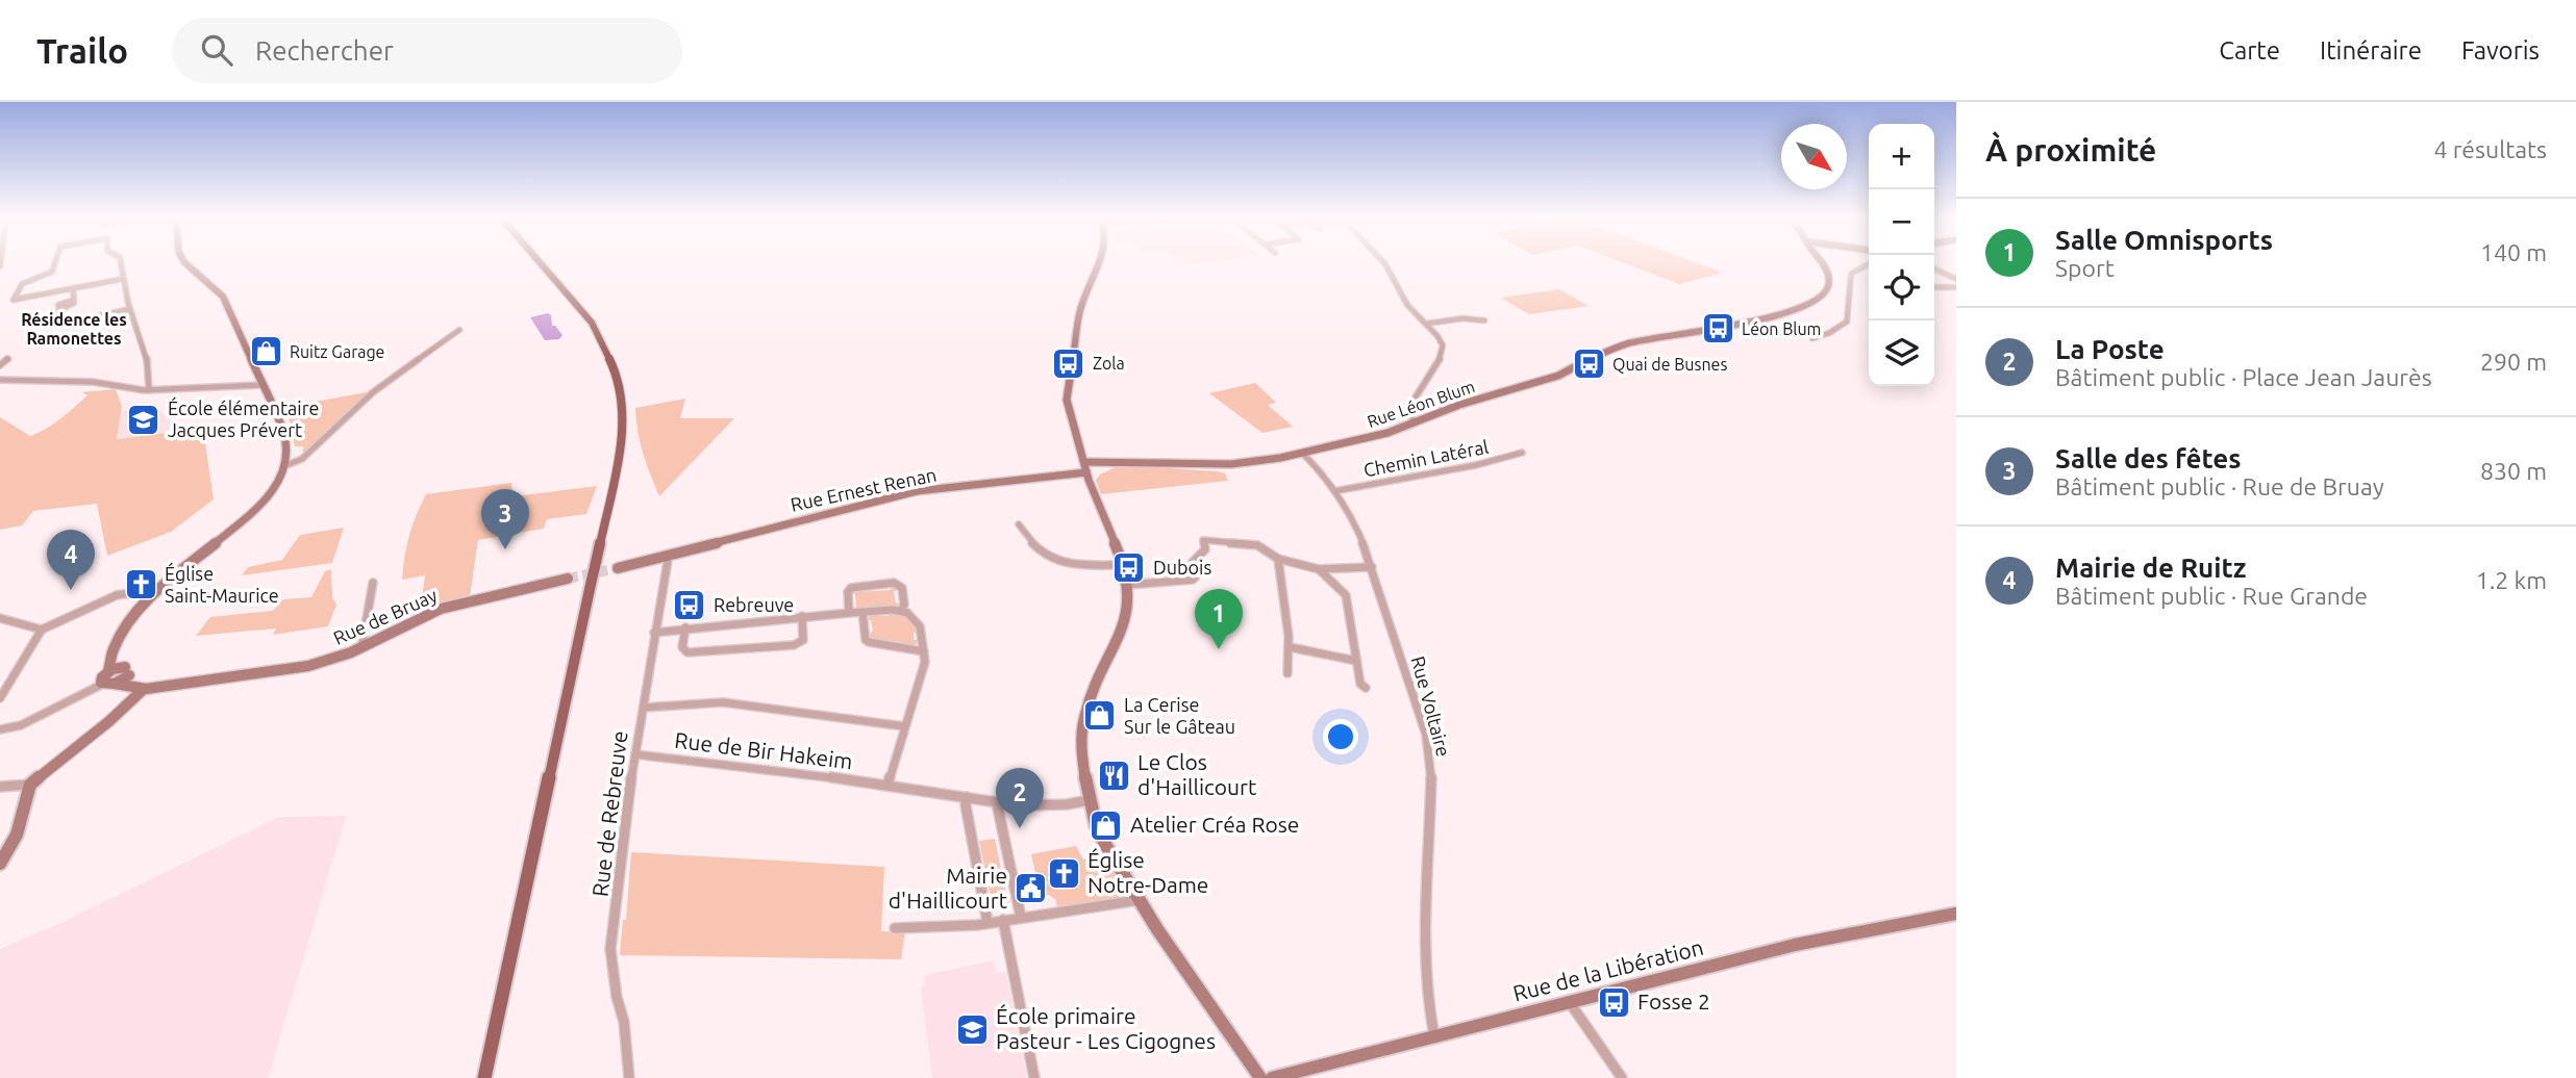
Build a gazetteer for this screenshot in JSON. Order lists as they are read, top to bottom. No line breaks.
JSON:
{"streets":{"street":["Rue Léon Blum","Chemin Latéral","Rue Ernest Renan","Rue de Bruay","Rue Voltaire","Rue de Bir Hakeim","Rue de Rebreuve","Rue de la Libération"]},"crossings":[["Rue Léon Blum","Rue Ernest Renan"],["Rue Léon Blum","Rue Voltaire"],["Chemin Latéral","Rue Voltaire"],["Rue Ernest Renan","Rue de Rebreuve"],["Rue Voltaire","Rue de la Libération"],["Rue de Bir Hakeim","Rue de Rebreuve"]],"districts":["Résidence les Ramonettes"],"places":{"bus stop":["Léon Blum","Zola","Quai de Busnes","Dubois","Rebreuve","Fosse 2"],"shop":["Ruitz Garage","La Cerise Sur le Gâteau","Atelier Créa Rose"],"school or university":["École élémentaire Jacques Prévert","École primaire Pasteur - Les Cigognes"],"church":["Église Saint-Maurice","Église Notre-Dame"],"restaurant":["Le Clos d'Haillicourt"],"public building":["Mairie d'Haillicourt"]},"north":"bottom right","page":{"header":"Trailo","search":"Rechercher","nav":["Carte","Itinéraire","Favoris"],"heading":["À proximité","4 résultats"],"map_buttons":["+","−"],"list":[{"mark":"1","name":"Salle Omnisports","note":"Sport","value":"140 m"},{"mark":"2","name":"La Poste","note":"Bâtiment public · Place Jean Jaurès","value":"290 m"},{"mark":"3","name":"Salle des fêtes","note":"Bâtiment public · Rue de Bruay","value":"830 m"},{"mark":"4","name":"Mairie de Ruitz","note":"Bâtiment public · Rue Grande","value":"1.2 km"}],"pins":["3","4","1","2"]}}
